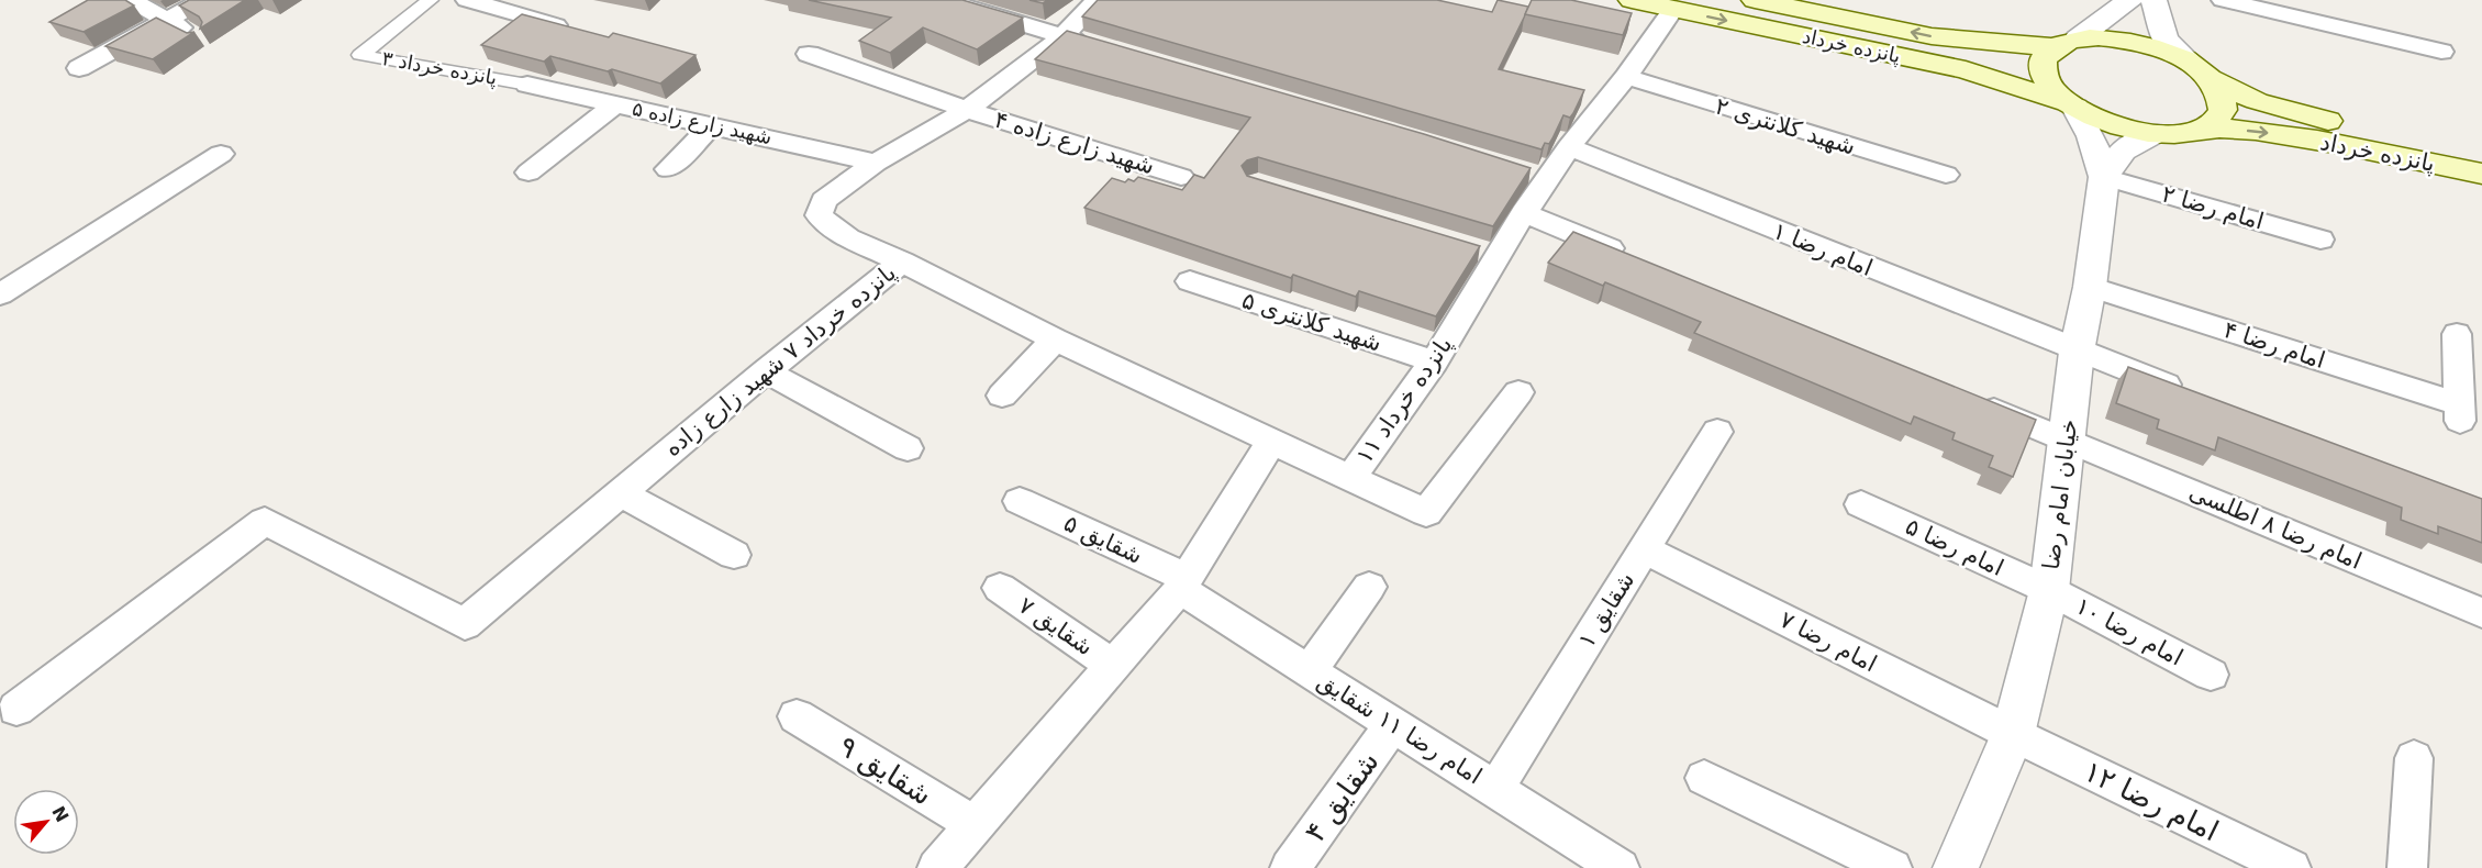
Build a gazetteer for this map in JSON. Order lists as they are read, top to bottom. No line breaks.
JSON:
{"streets":{"main road":["پانزده خرداد"],"street":["پانزده خرداد ۳","شهید زارع زاده ۵","شهید کلانتری ۲","شهید زارع زاده ۴","امام رضا ۲","امام رضا ۱","شهید کلانتری ۵","امام رضا ۴","پانزده خرداد ۷ شهید زارع زاده","پانزده خرداد ۱۱","خیابان امام رضا","امام رضا ۸ اطلسی","شقایق ۵","امام رضا ۵","شقایق ۱","شقایق ۷","امام رضا ۱۰","امام رضا ۷","امام رضا ۱۱ شقایق","شقایق ۹","شقایق ۴","امام رضا ۱۲"]},"crossings":[["پانزده خرداد","پانزده خرداد ۱۱"],["پانزده خرداد","خیابان امام رضا"],["پانزده خرداد ۳","شهید زارع زاده ۵"],["شهید زارع زاده ۵","پانزده خرداد ۷ شهید زارع زاده"],["شهید کلانتری ۲","پانزده خرداد ۱۱"],["شهید زارع زاده ۴","پانزده خرداد ۷ شهید زارع زاده"],["امام رضا ۲","خیابان امام رضا"],["امام رضا ۱","پانزده خرداد ۱۱"],["امام رضا ۱","خیابان امام رضا"],["شهید کلانتری ۵","پانزده خرداد ۱۱"],["امام رضا ۴","خیابان امام رضا"],["پانزده خرداد ۷ شهید زارع زاده","پانزده خرداد ۱۱"],["خیابان امام رضا","امام رضا ۸ اطلسی"],["خیابان امام رضا","امام رضا ۵"],["خیابان امام رضا","امام رضا ۱۰"],["خیابان امام رضا","امام رضا ۷"],["خیابان امام رضا","امام رضا ۱۲"],["شقایق ۵","امام رضا ۱۱ شقایق"],["امام رضا ۵","امام رضا ۱۰"],["شقایق ۱","امام رضا ۷"],["شقایق ۱","امام رضا ۱۱ شقایق"],["امام رضا ۷","امام رضا ۱۲"],["امام رضا ۱۱ شقایق","شقایق ۴"]],"north":"top right"}
